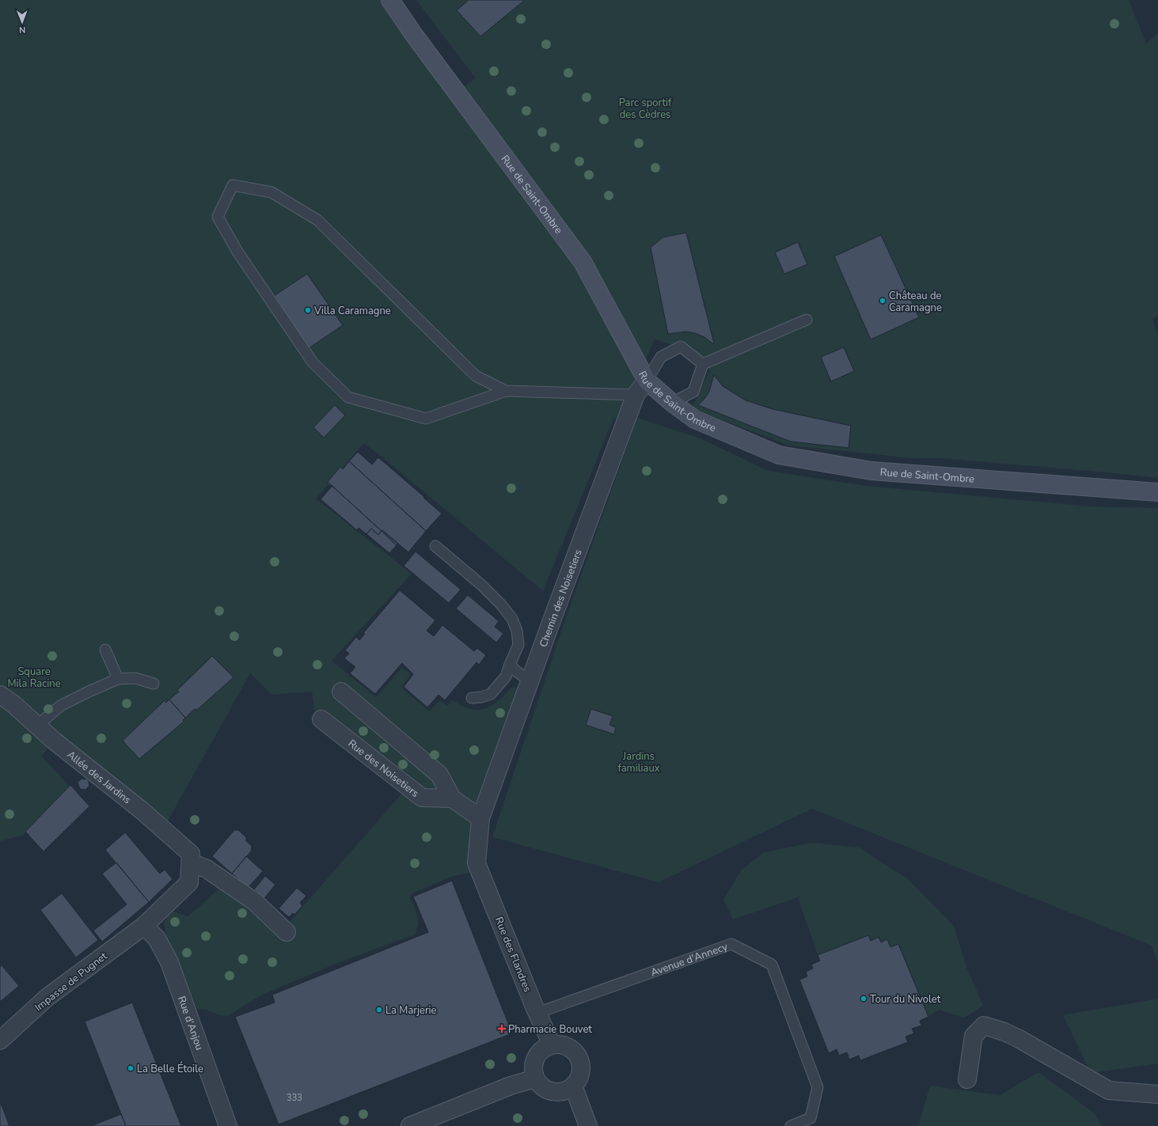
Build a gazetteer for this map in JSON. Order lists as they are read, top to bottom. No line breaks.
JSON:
{"streets":{"street":["Rue de Saint-Ombre","Chemin des Noisetiers","Rue des Noisetiers","Allée des Jardins","Rue des Flandres","Impasse de Pugnet","Rue d'Anjou"],"lane":["Avenue d'Annecy"]},"crossings":[["Rue de Saint-Ombre","Chemin des Noisetiers"],["Chemin des Noisetiers","Rue des Flandres"],["Allée des Jardins","Impasse de Pugnet"],["Allée des Jardins","Rue d'Anjou"],["Rue des Flandres","Avenue d'Annecy"],["Impasse de Pugnet","Rue d'Anjou"]],"parks":["Parc sportif des Cèdres","Square Mila Racine","Jardins familiaux"],"places":{"other":["Château de Caramagne","Villa Caramagne","Tour du Nivolet","La Marjerie","La Belle Étoile"],"health":["Pharmacie Bouvet"]},"house_numbers":["333"],"north":"bottom"}
